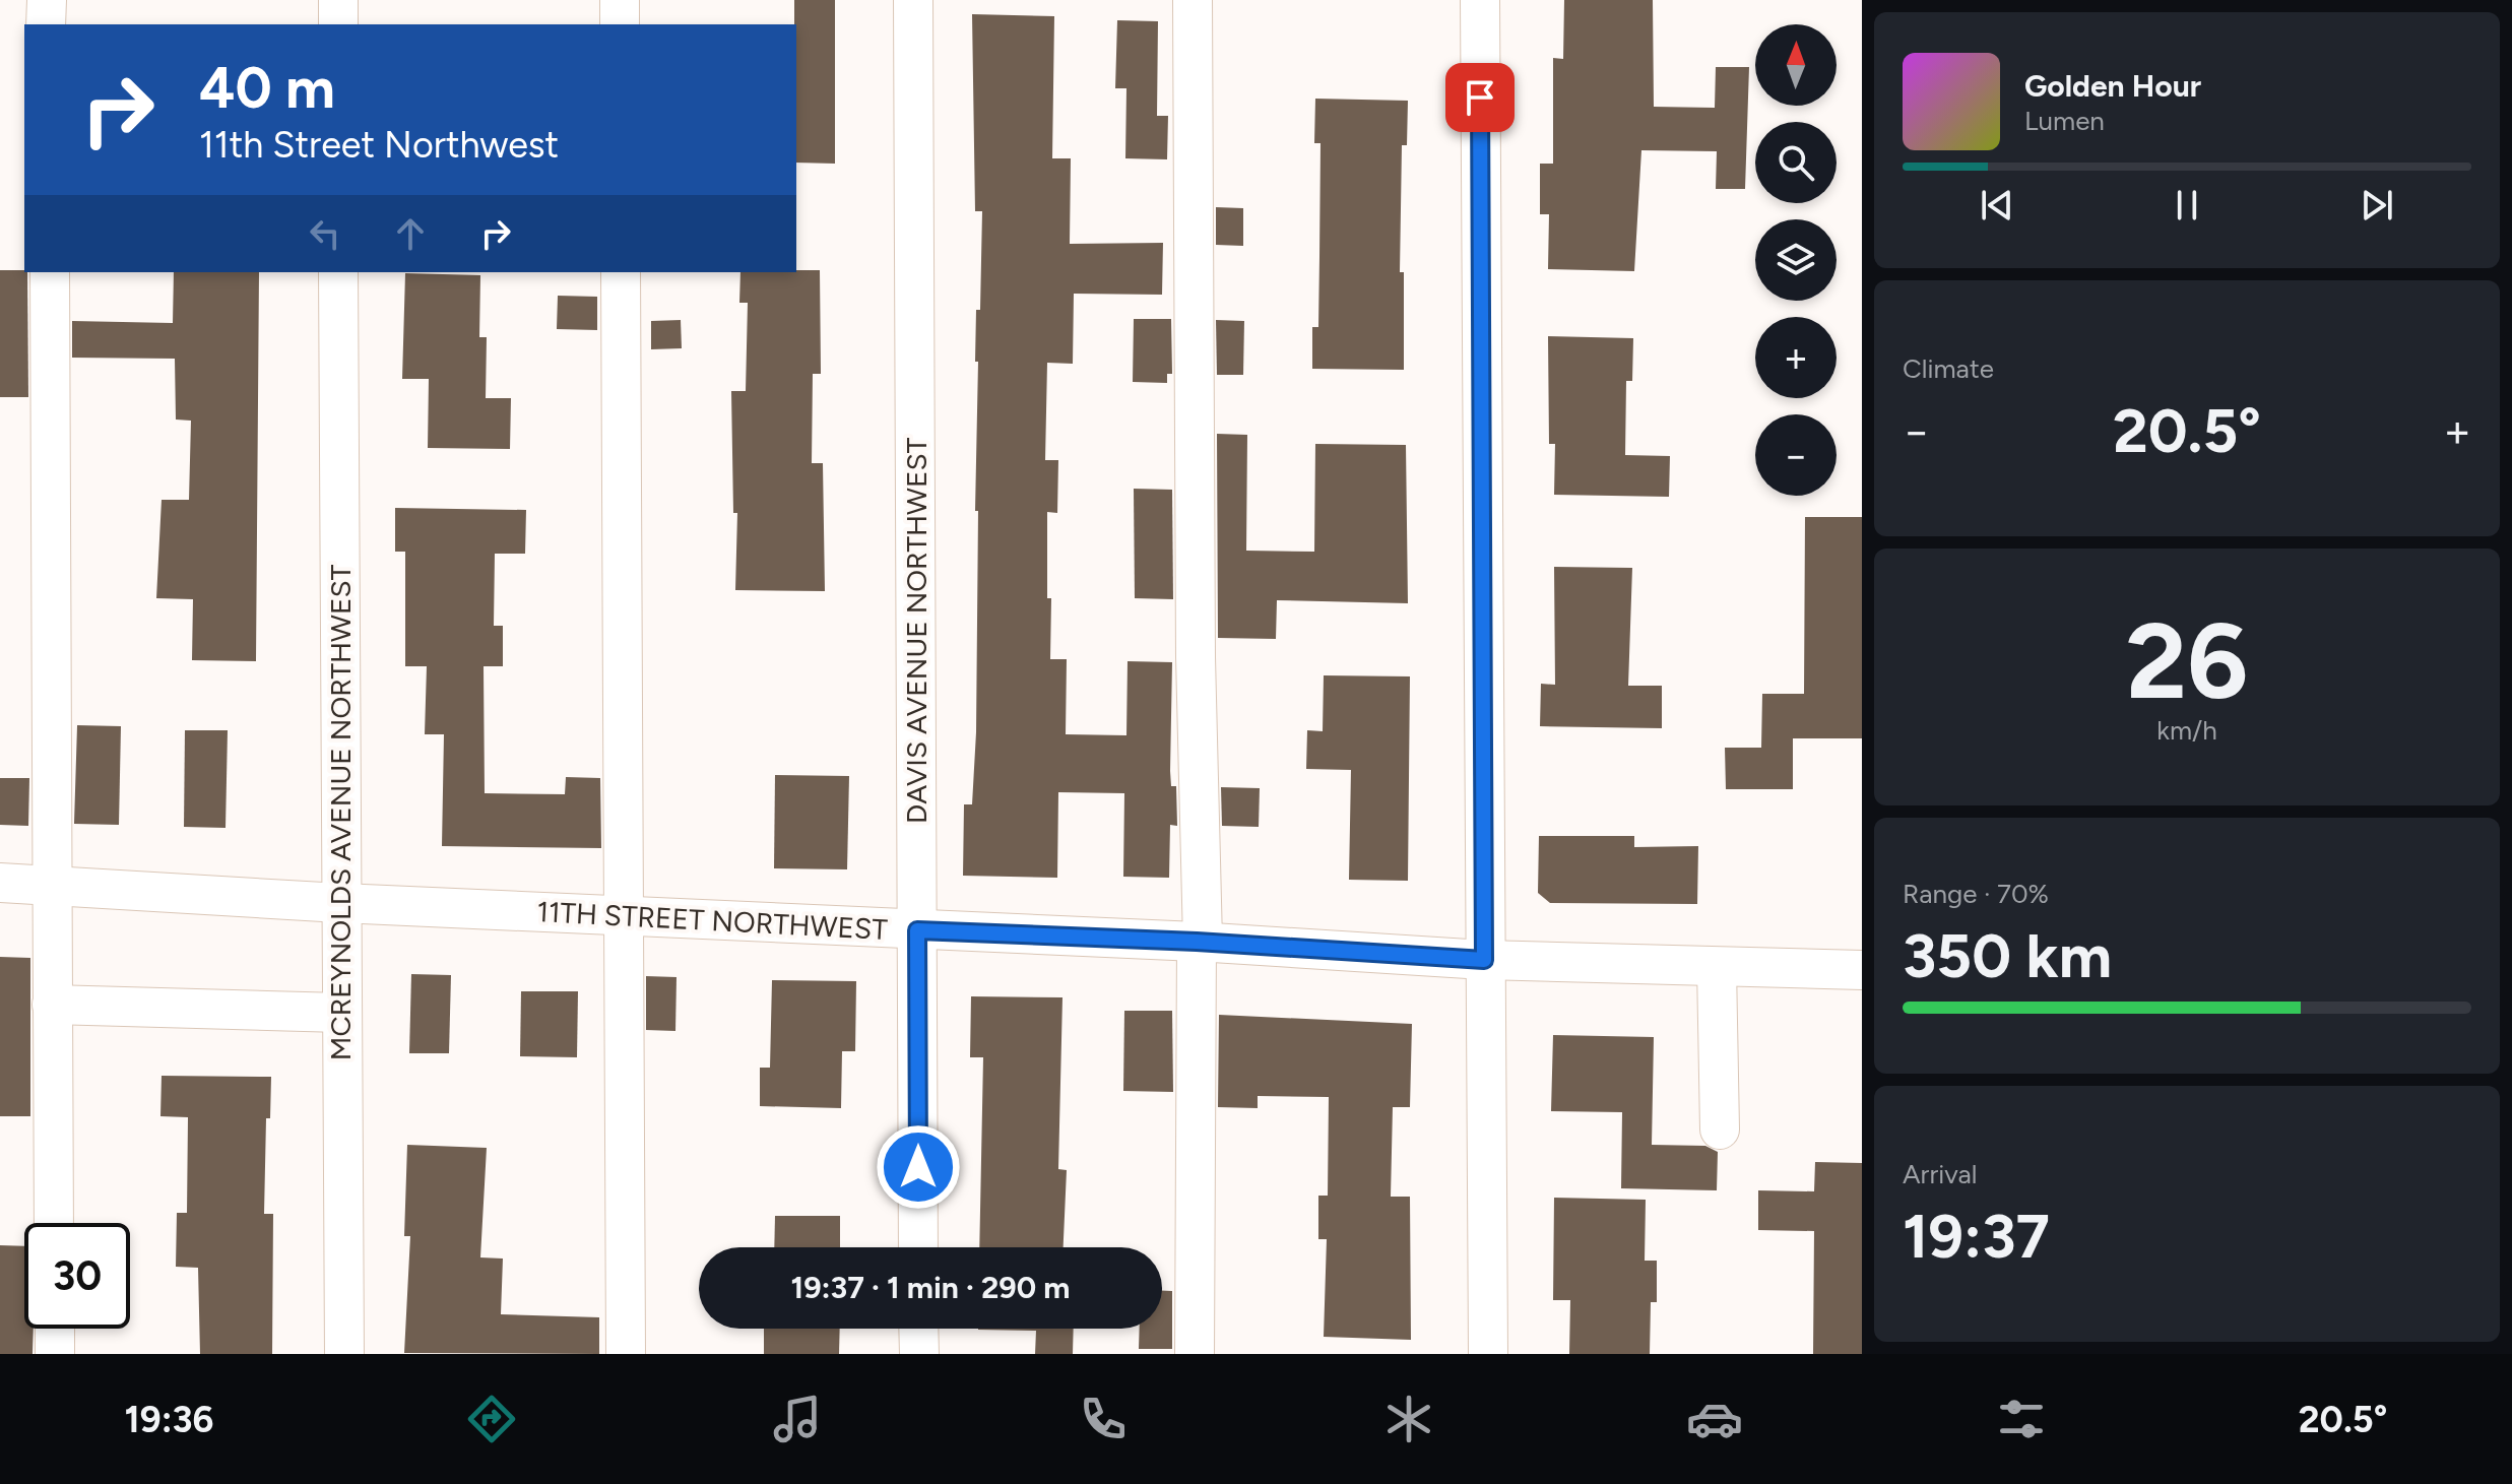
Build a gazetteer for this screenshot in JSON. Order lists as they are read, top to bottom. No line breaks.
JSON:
{"streets":{"street":["DAVIS AVENUE NORTHWEST","MCREYNOLDS AVENUE NORTHWEST","11TH STREET NORTHWEST"]},"crossings":[["DAVIS AVENUE NORTHWEST","11TH STREET NORTHWEST"],["MCREYNOLDS AVENUE NORTHWEST","11TH STREET NORTHWEST"]],"north":"top","page":{"map_buttons":["+","−"],"turn":["40 m","11th Street Northwest"],"song":["Golden Hour","Lumen"],"tile":["Climate",["26","km/h"],["Range · 70%","350 km"],["Arrival","19:37"]],"heat":["−","20.5°","+"],"limit":"30","trip":"19:37 · 1 min · 290 m","tabs":["19:36","20.5°"]}}
